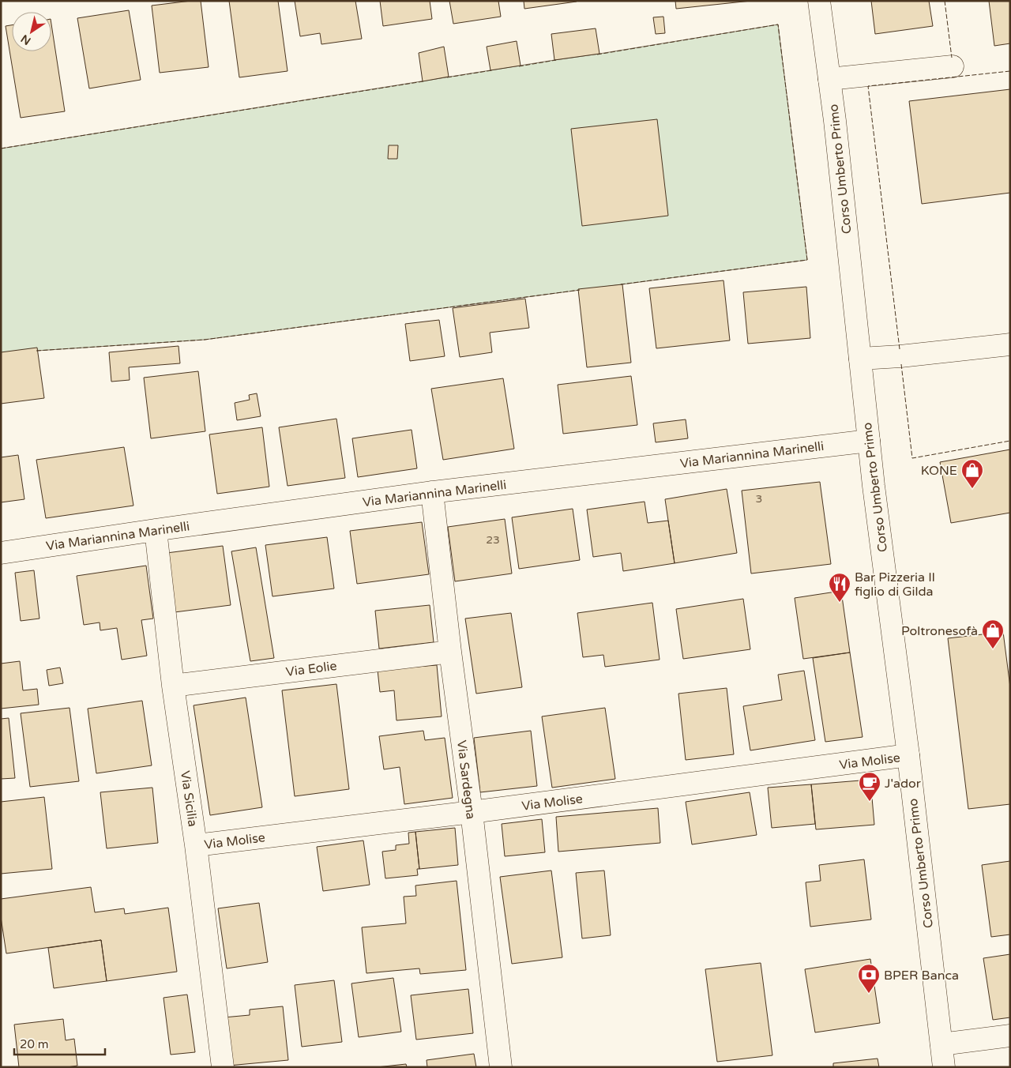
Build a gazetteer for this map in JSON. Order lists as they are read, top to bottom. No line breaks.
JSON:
{"streets":{"street":["Corso Umberto Primo","Via Mariannina Marinelli","Via Eolie","Via Molise","Via Sardegna","Via Sicilia"]},"crossings":[["Corso Umberto Primo","Via Mariannina Marinelli"],["Corso Umberto Primo","Via Molise"],["Via Mariannina Marinelli","Via Sardegna"],["Via Mariannina Marinelli","Via Sicilia"],["Via Eolie","Via Sardegna"],["Via Eolie","Via Sicilia"],["Via Molise","Via Sardegna"],["Via Molise","Via Sicilia"]],"places":{"shop":["KONE","Poltronesofà"],"restaurant":["Bar Pizzeria Il figlio di Gilda"],"cafe":["J'ador"],"bank":["BPER Banca"]},"house_numbers":["3","23"],"scale_bar":"20 m","north":"bottom left"}
